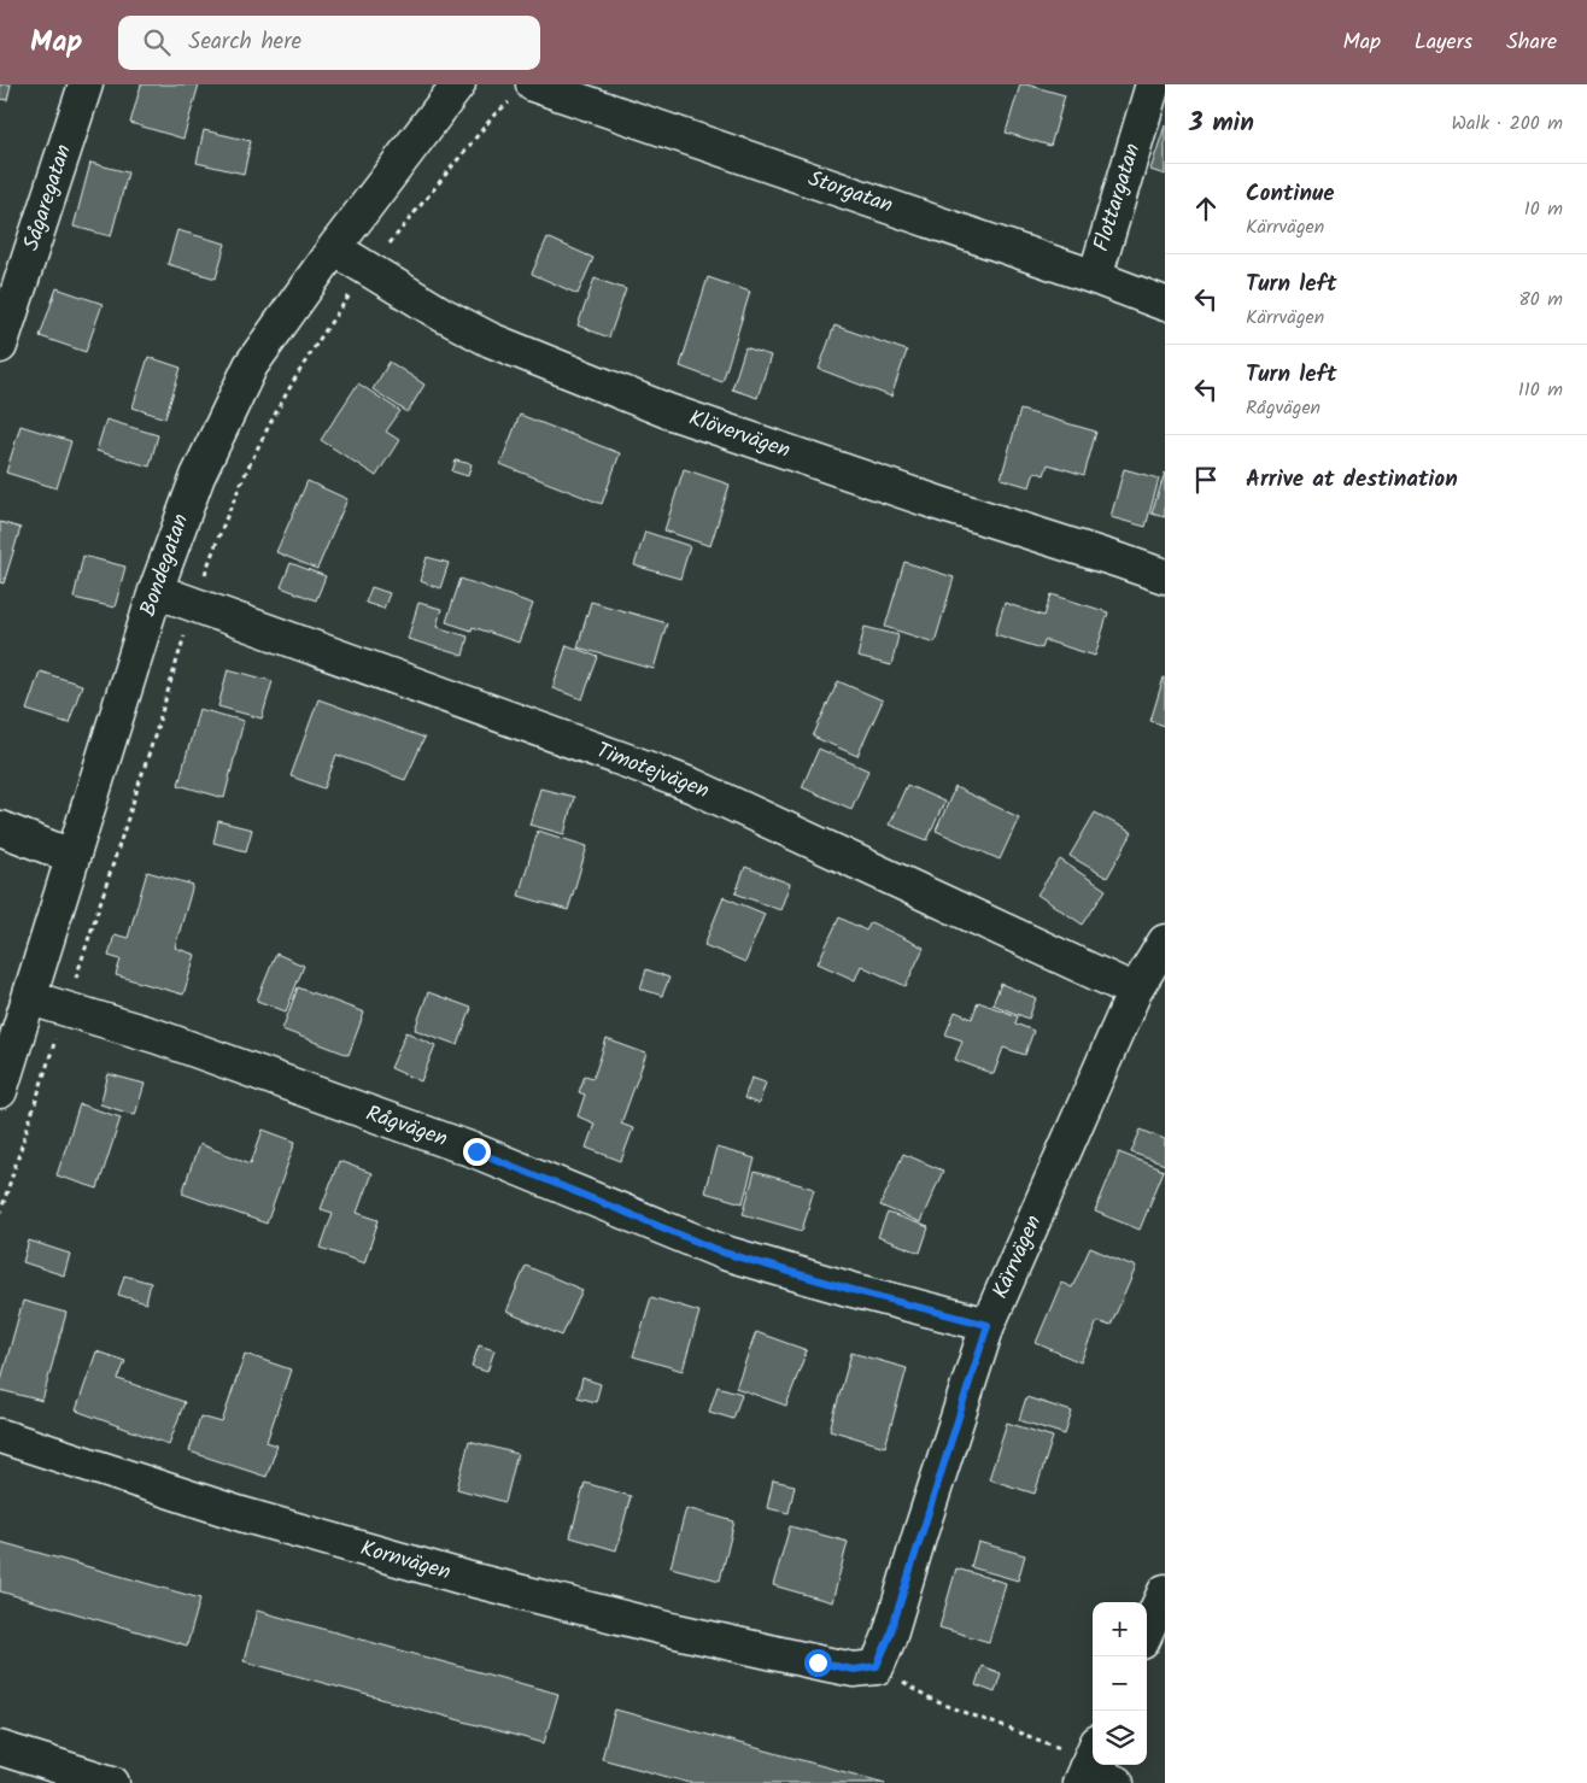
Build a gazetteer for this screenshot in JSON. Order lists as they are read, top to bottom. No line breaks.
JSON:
{"streets":{"street":["Storgatan","Sågaregatan","Flottargatan","Klövervägen","Bondegatan","Timotejvägen","Rågvägen","Kärrvägen","Kornvägen"]},"crossings":[["Storgatan","Flottargatan"],["Klövervägen","Bondegatan"],["Bondegatan","Timotejvägen"],["Bondegatan","Rågvägen"],["Timotejvägen","Kärrvägen"],["Rågvägen","Kärrvägen"],["Kärrvägen","Kornvägen"]],"page":{"header":"Map","search":"Search here","nav":["Map","Layers","Share"],"heading":["3 min","Walk · 200 m"],"list":[["Continue","Kärrvägen","10 m"],["Turn left","Kärrvägen","80 m"],["Turn left","Rågvägen","110 m"],"Arrive at destination"],"map_buttons":["+","−"]}}
